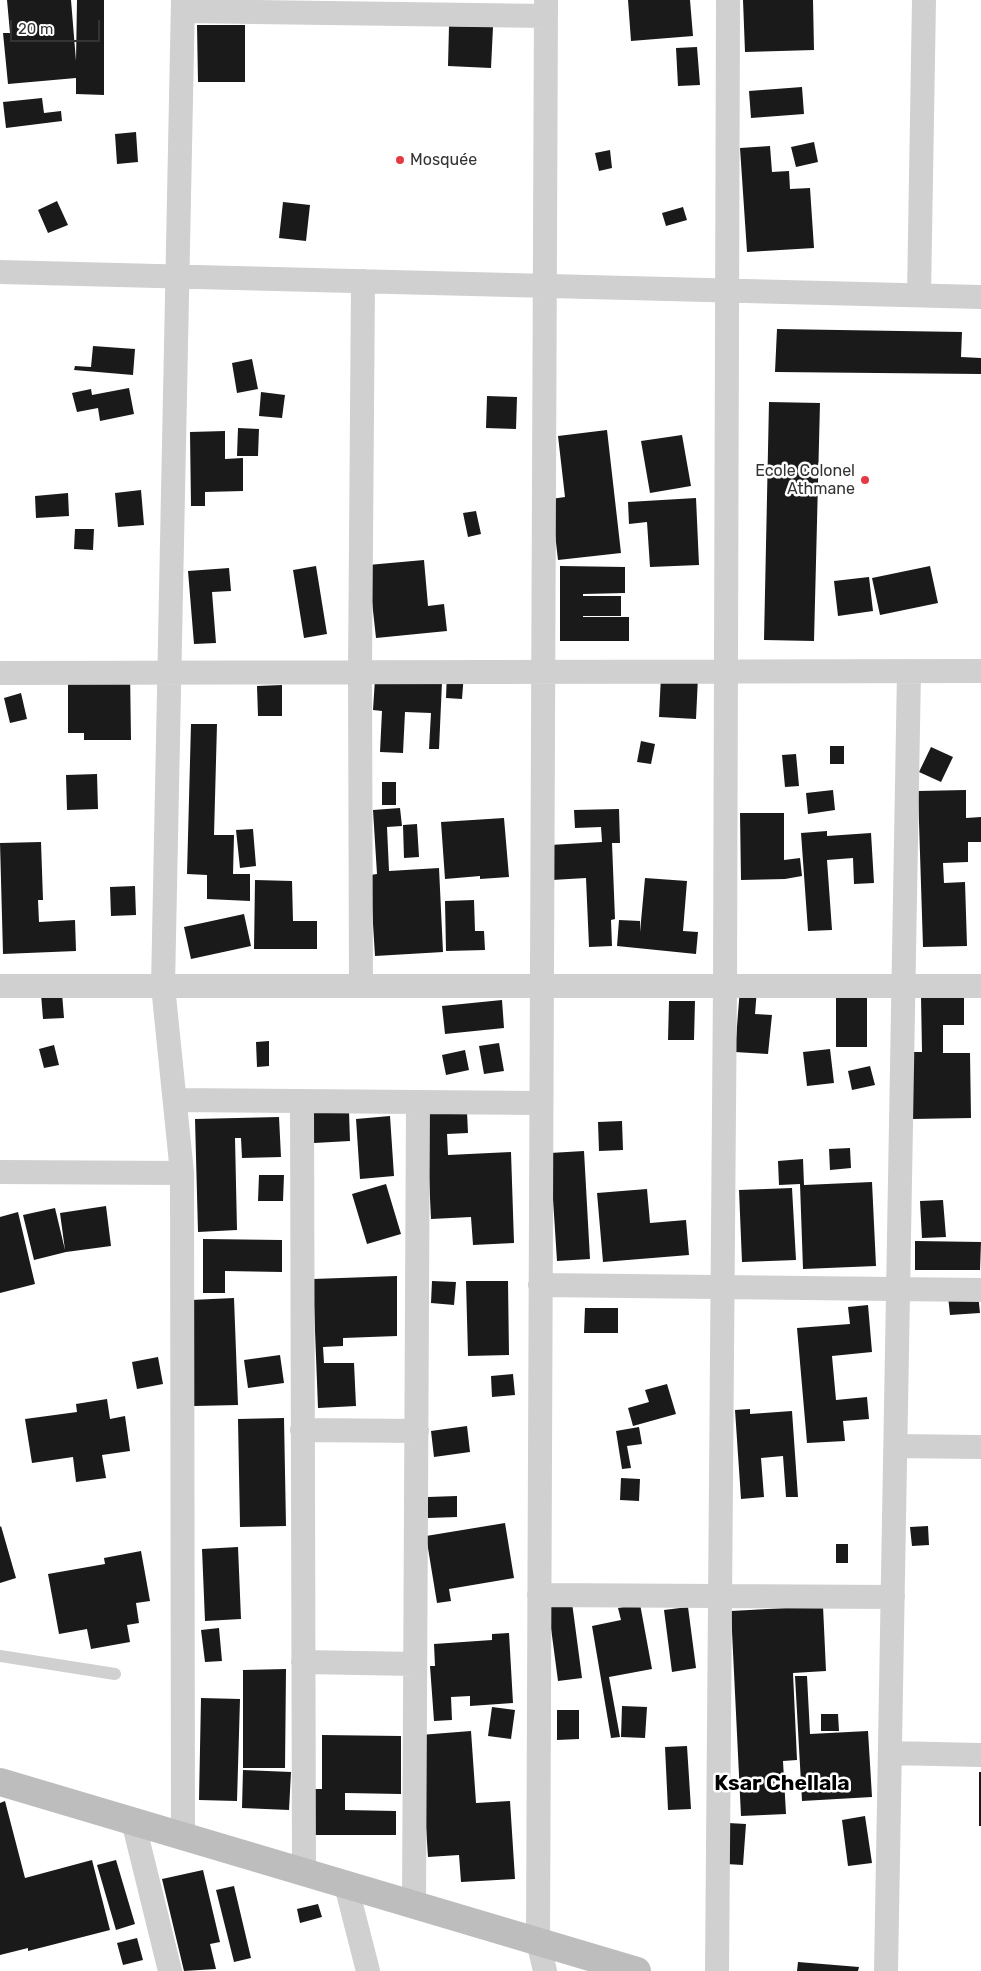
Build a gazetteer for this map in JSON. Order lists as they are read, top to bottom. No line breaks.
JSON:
{"districts":["Ksar Chellala"],"places":["Mosquée","Ecole Colonel Athmane"],"scale_bar":"20 m"}
